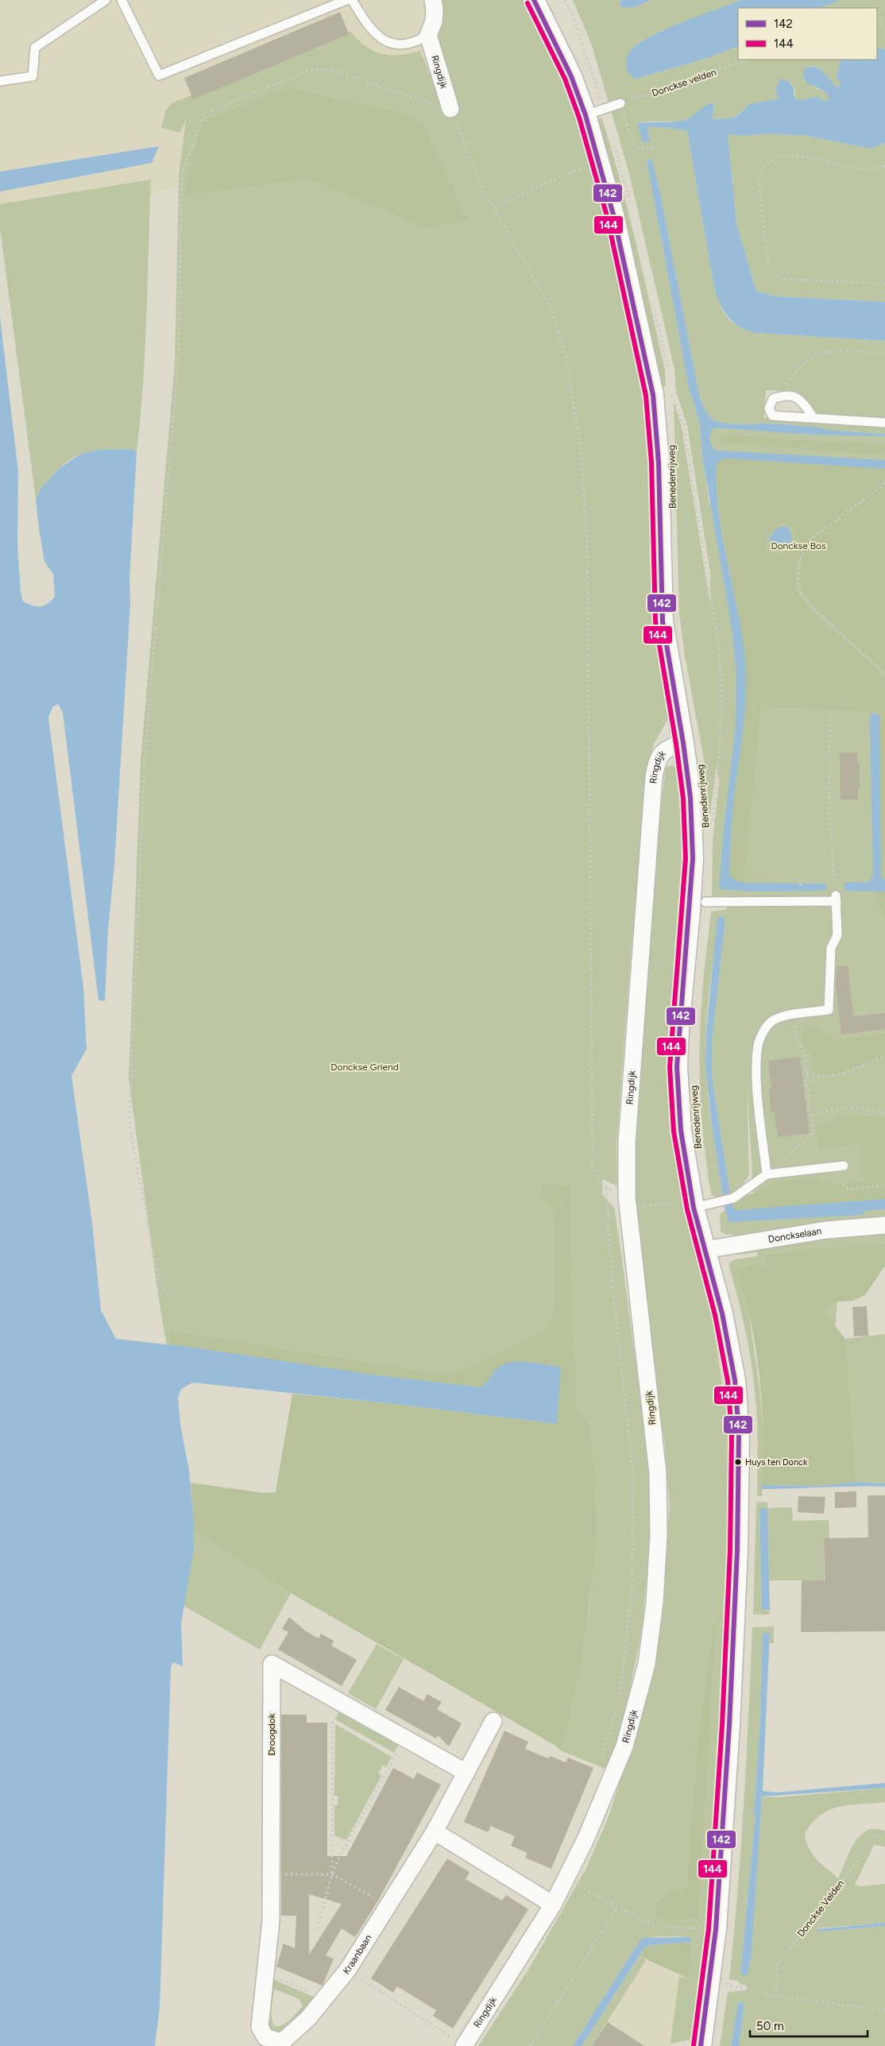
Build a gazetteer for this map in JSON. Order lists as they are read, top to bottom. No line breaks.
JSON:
{"streets":{"street":["Ringdijk","Benedenrijweg","Donckselaan","Droogdok","Kraanbaan"],"path":["Donckse velden","Donckse Velden"]},"crossings":[["Ringdijk","Benedenrijweg"],["Benedenrijweg","Donckselaan"],["Droogdok","Kraanbaan"]],"parks":["Donckse Bos","Donckse Griend"],"places":["Huys ten Donck"],"lines":["transit line 142","transit line 144"],"legend":["142","144"],"scale_bar":"50 m"}
